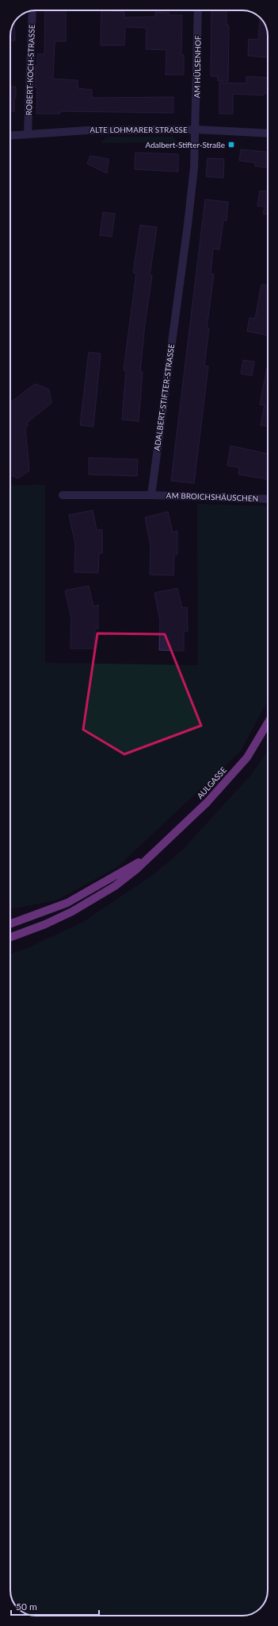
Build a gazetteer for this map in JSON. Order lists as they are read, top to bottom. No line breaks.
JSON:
{"streets":{"main road":["AULGASSE"],"street":["AM HÜLSENHOF","ROBERT-KOCH-STRASSE","ALTE LOHMARER STRASSE","ADALBERT-STIFTER-STRASSE","AM BROICHSHÄUSCHEN"]},"crossings":[["AM HÜLSENHOF","ALTE LOHMARER STRASSE"],["AM HÜLSENHOF","ADALBERT-STIFTER-STRASSE"],["ROBERT-KOCH-STRASSE","ALTE LOHMARER STRASSE"],["ALTE LOHMARER STRASSE","ADALBERT-STIFTER-STRASSE"],["ADALBERT-STIFTER-STRASSE","AM BROICHSHÄUSCHEN"]],"places":{"transit":["Adalbert-Stifter-Straße"]},"scale_bar":"50 m"}
